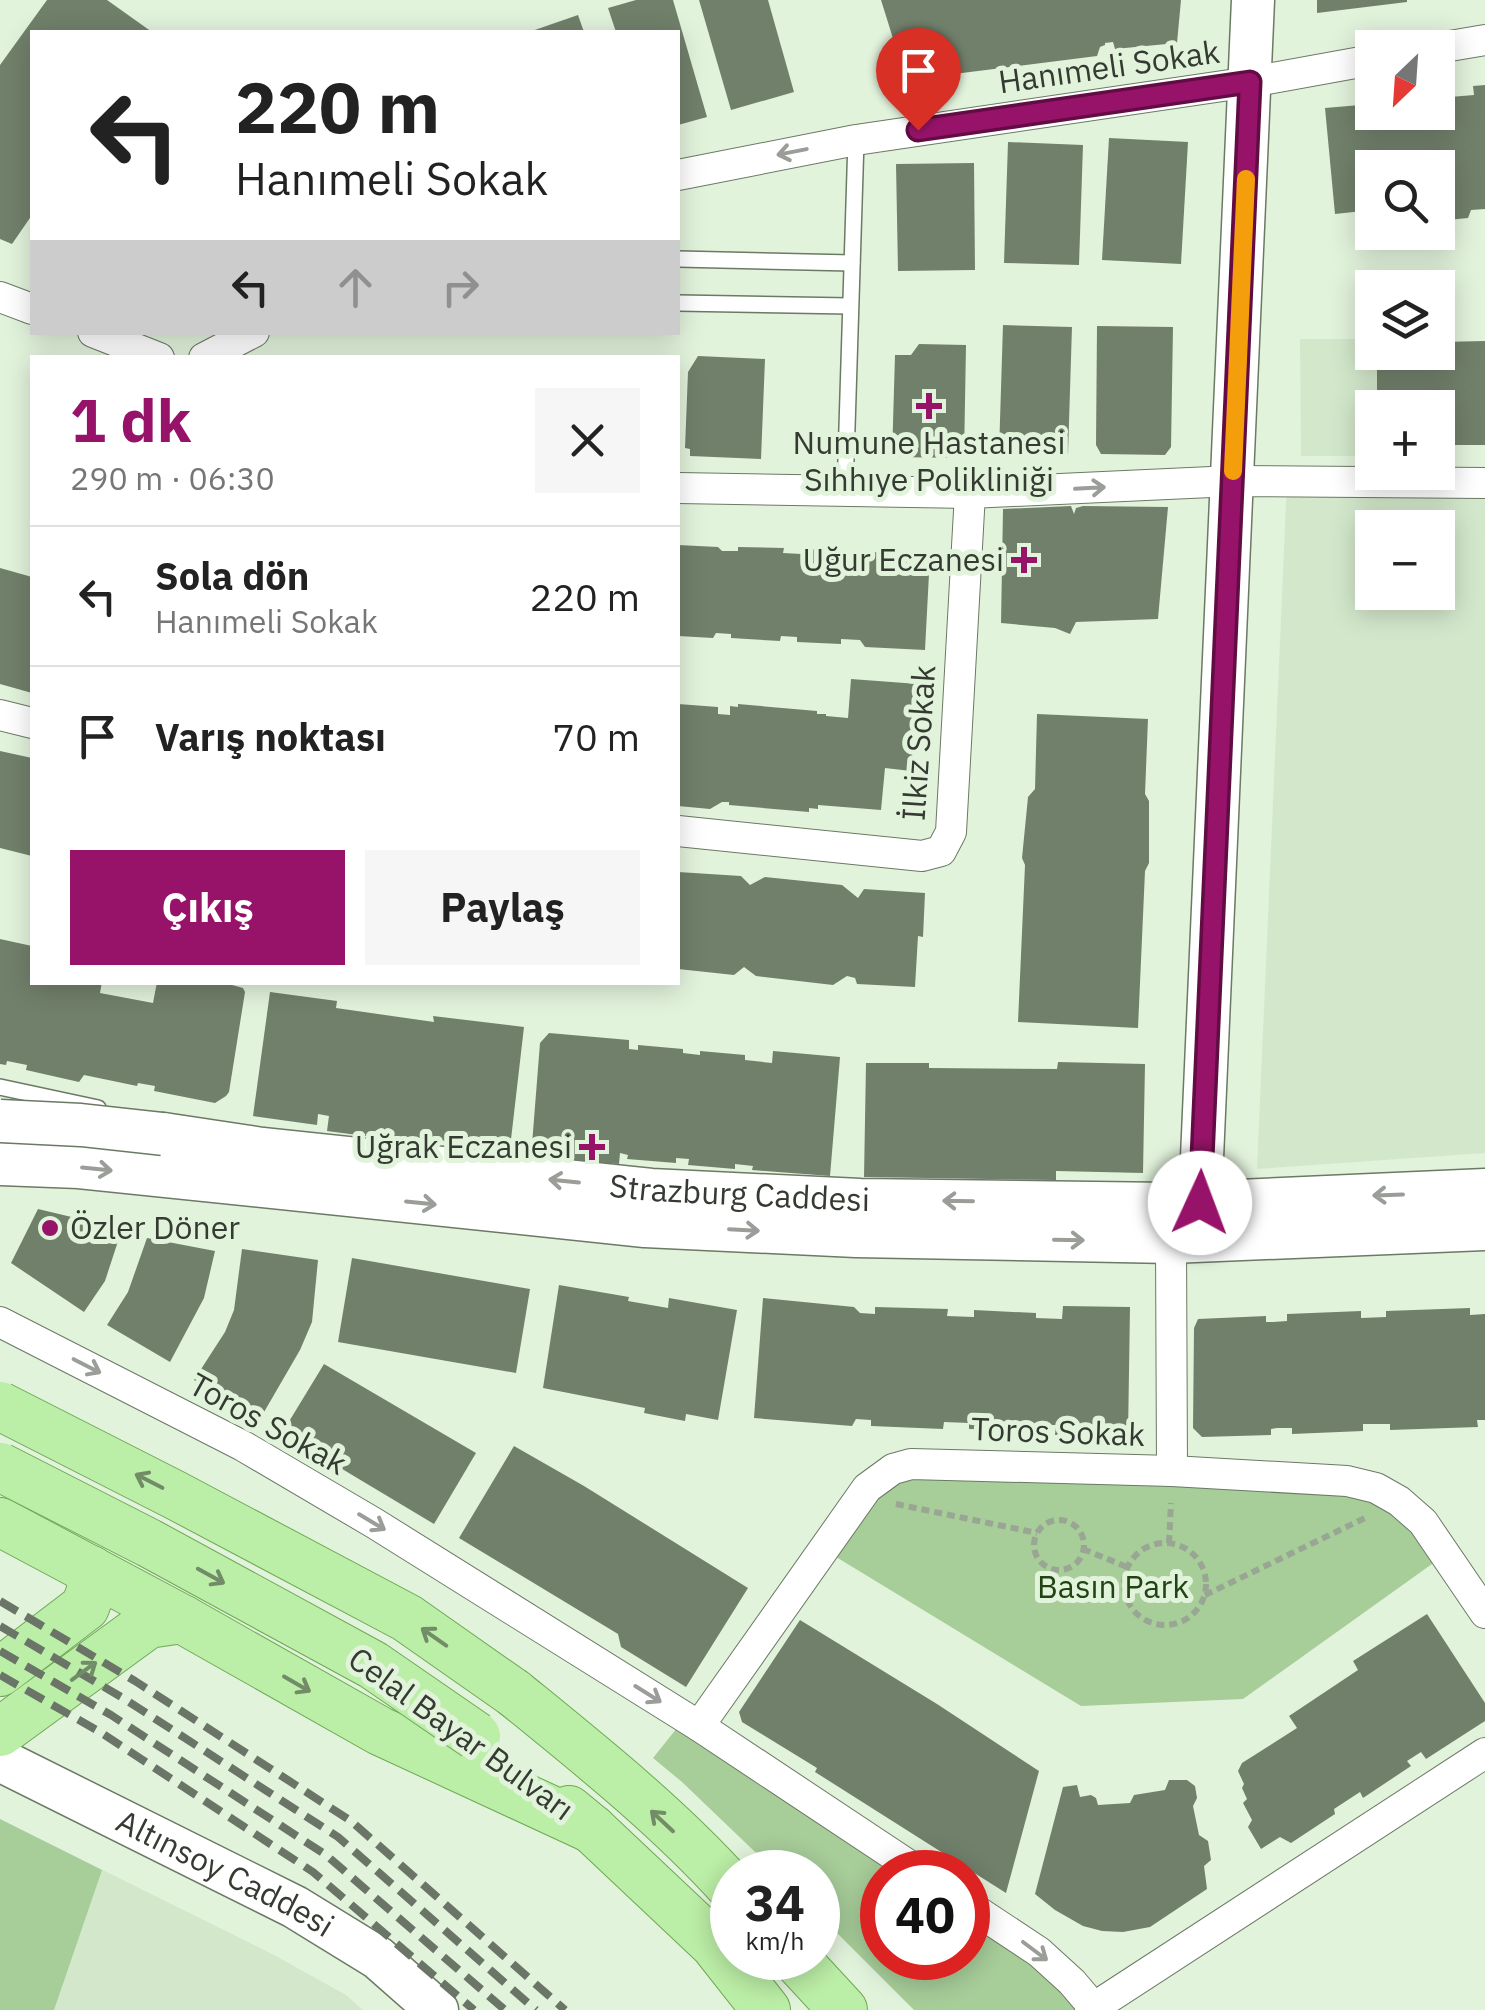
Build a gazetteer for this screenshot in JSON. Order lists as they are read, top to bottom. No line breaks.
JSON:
{"streets":{"main road":["Strazburg Caddesi","Celal Bayar Bulvarı","Altınsoy Caddesi"],"street":["Hanımeli Sokak","İlkiz Sokak","Toros Sokak"]},"one_way":["Toros Sokak"],"parks":["Basın Park"],"places":{"health":["Numune Hastanesi Sıhhıye Polikliniği","Uğur Eczanesi","Uğrak Eczanesi"],"other":["Özler Döner"]},"north":"bottom left","page":{"map_buttons":["+","−"],"turn":["220 m","Hanımeli Sokak"],"heading":["1 dk","290 m · 06:30"],"list":[{"name":"Sola dön","note":"Hanımeli Sokak","value":"220 m"},{"name":"Varış noktası","value":"70 m"}],"buttons":["Çıkış","Paylaş"],"speed":"34 km/h","limit":"40"}}
